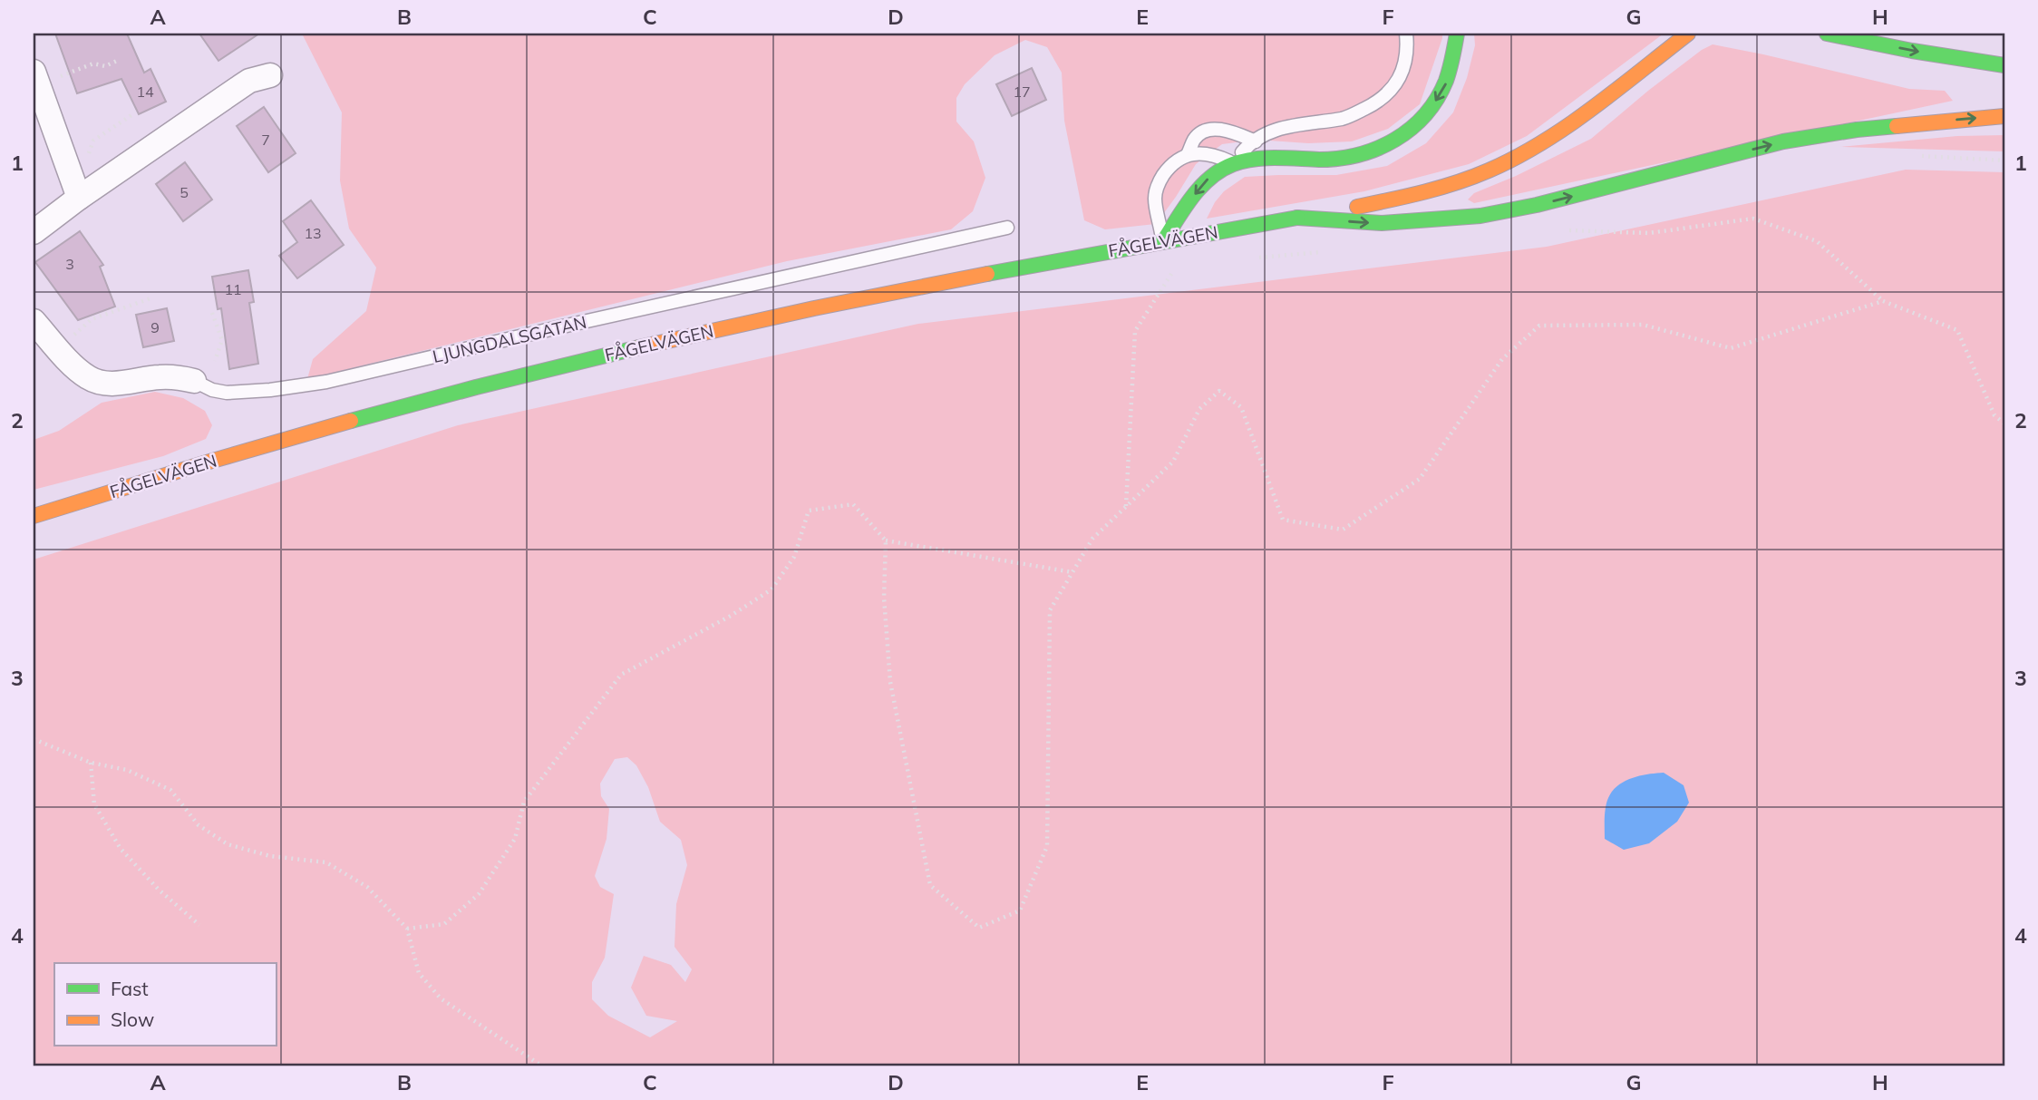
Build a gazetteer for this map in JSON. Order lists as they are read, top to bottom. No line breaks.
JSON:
{"streets":{"main road":["FÅGELVÄGEN"],"street":["LJUNGDALSGATAN"]},"house_numbers":["14","17","7","5","13","3","11","9"],"legend":["Fast","Slow"],"grid":{"columns":["A","B","C","D","E","F","G","H"],"rows":["1","2","3","4"]}}
